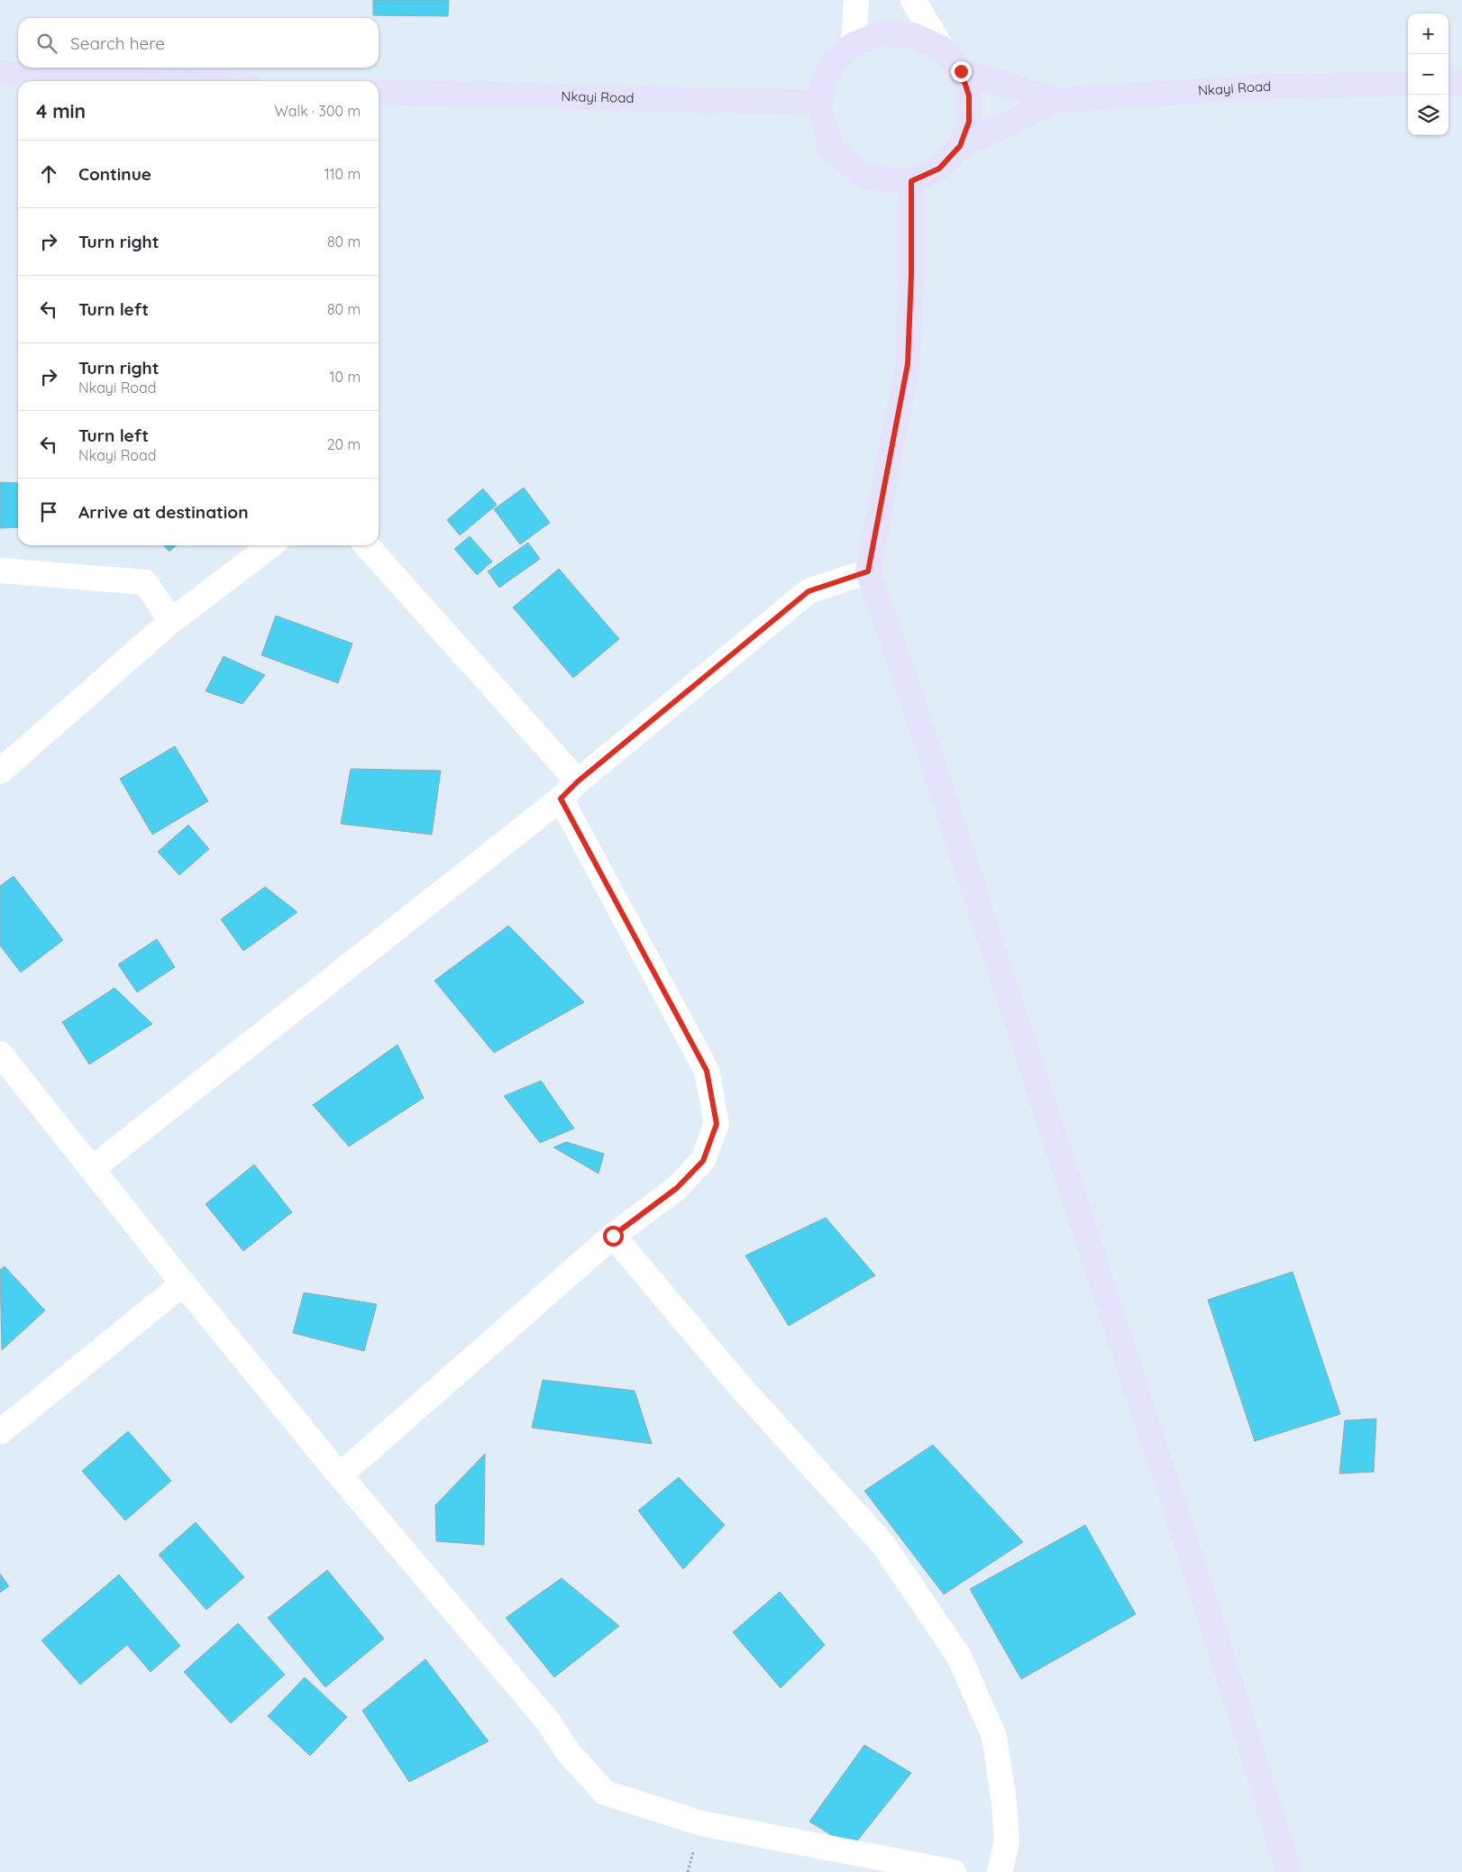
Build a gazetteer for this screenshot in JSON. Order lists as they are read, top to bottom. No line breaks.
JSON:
{"streets":{"main road":["Nkayi Road"]},"page":{"map_buttons":["+","−"],"search":"Search here","heading":["4 min","Walk · 300 m"],"list":[["Continue","110 m"],["Turn right","80 m"],["Turn left","80 m"],["Turn right","Nkayi Road","10 m"],["Turn left","Nkayi Road","20 m"],"Arrive at destination"]}}
